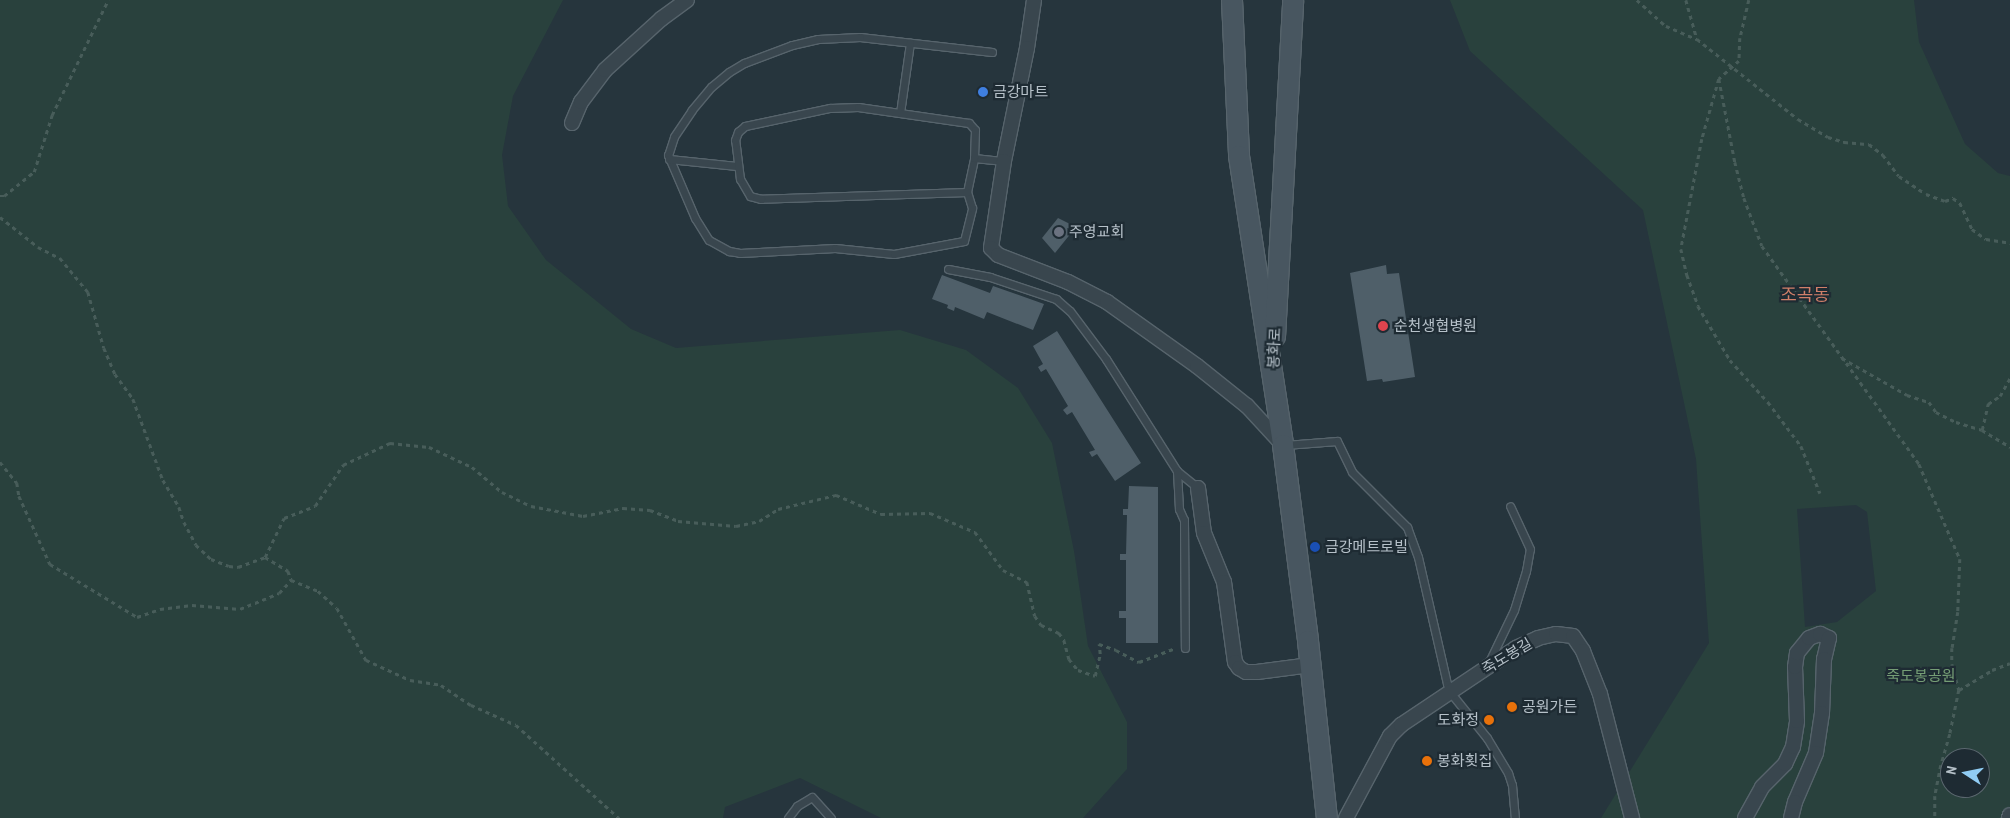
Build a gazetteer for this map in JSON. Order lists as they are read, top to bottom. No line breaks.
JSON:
{"streets":{"main road":["봉화로"],"street":["죽도봉길"]},"districts":["조곡동"],"parks":["죽도봉공원"],"places":["금강마트","주영교회","순천생협병원","금강메트로빌","공원가든","도화정","봉화횟집"],"north":"left"}
